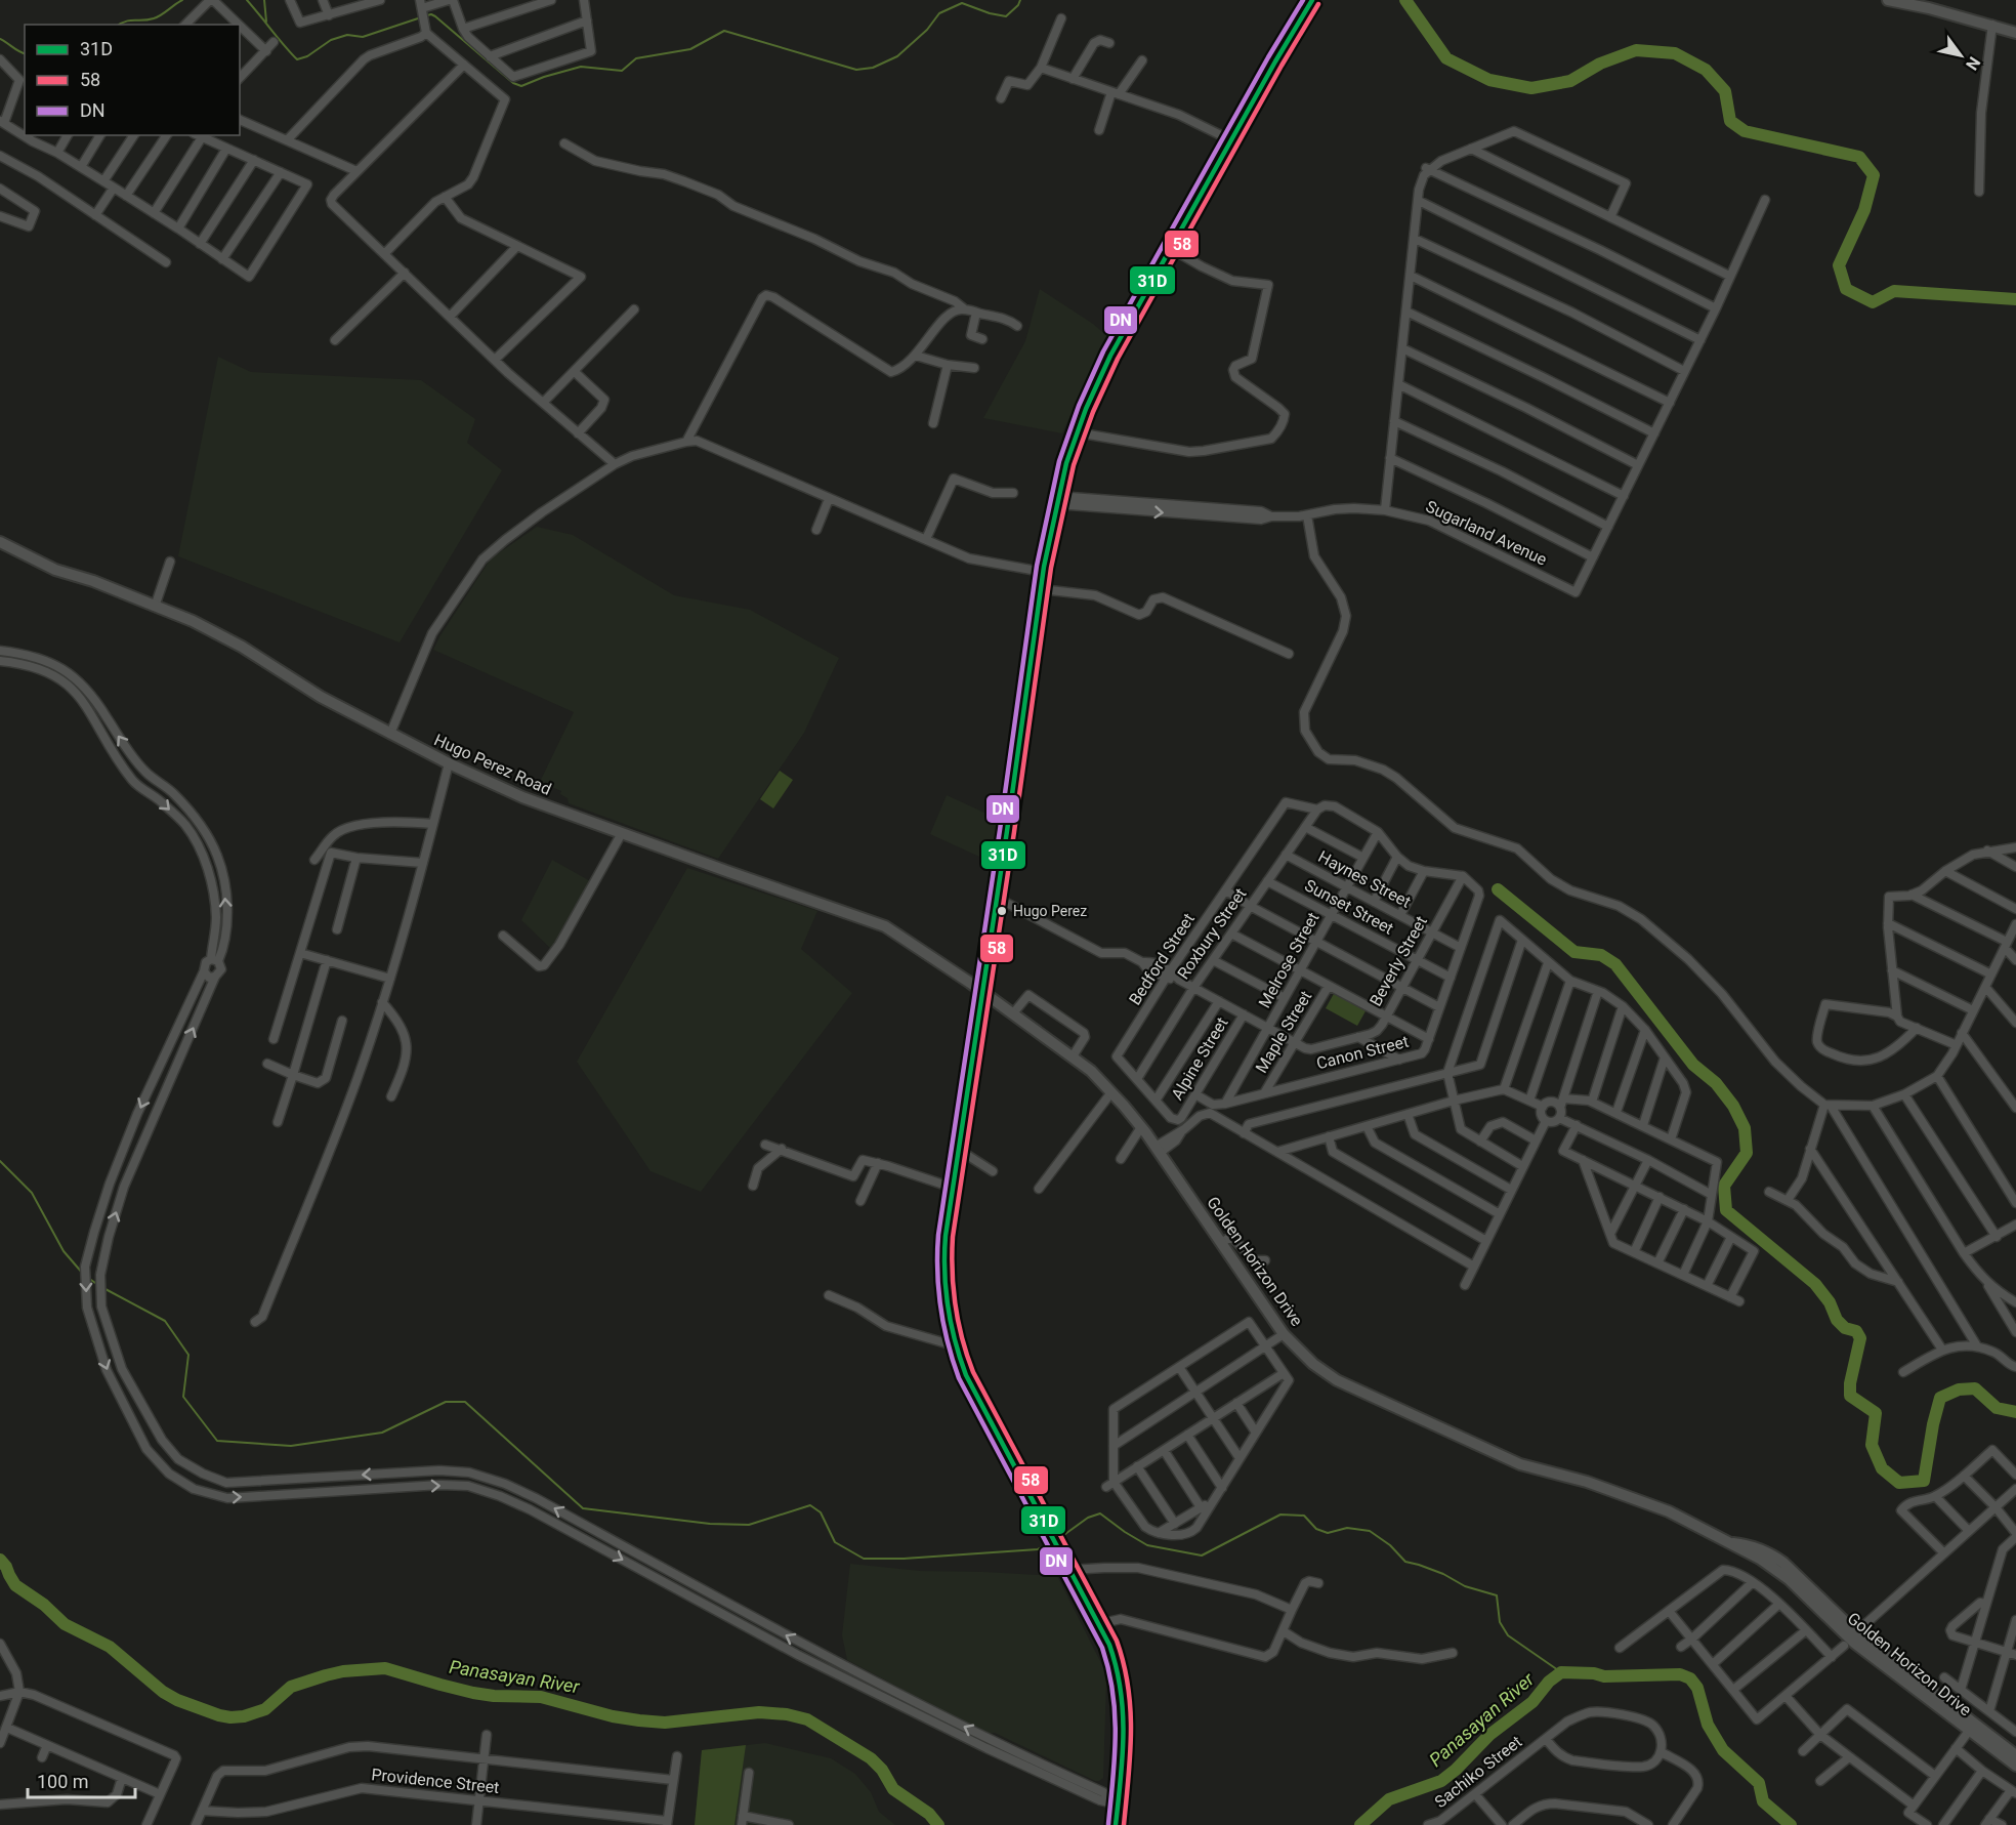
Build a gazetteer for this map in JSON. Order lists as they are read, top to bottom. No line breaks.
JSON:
{"streets":{"street":["Sugarland Avenue","Hugo Perez Road","Haynes Street","Sunset Street","Roxbury Street","Bedford Street","Melrose Street","Beverly Street","Maple Street","Canon Street","Alpine Street","Golden Horizon Drive","Sachiko Street","Providence Street"]},"crossings":[["Hugo Perez Road","Golden Horizon Drive"],["Haynes Street","Roxbury Street"],["Haynes Street","Melrose Street"],["Haynes Street","Beverly Street"],["Haynes Street","Canon Street"],["Sunset Street","Roxbury Street"],["Sunset Street","Melrose Street"],["Sunset Street","Beverly Street"],["Sunset Street","Canon Street"],["Roxbury Street","Bedford Street"],["Roxbury Street","Beverly Street"],["Bedford Street","Beverly Street"],["Bedford Street","Alpine Street"],["Melrose Street","Beverly Street"],["Melrose Street","Canon Street"],["Beverly Street","Maple Street"],["Beverly Street","Canon Street"],["Beverly Street","Alpine Street"],["Maple Street","Canon Street"]],"water":["Panasayan River"],"places":["Hugo Perez"],"lines":["transit line 31D","transit line DN","transit line 58"],"legend":["31D","58","DN"],"scale_bar":"100 m","north":"bottom right"}
